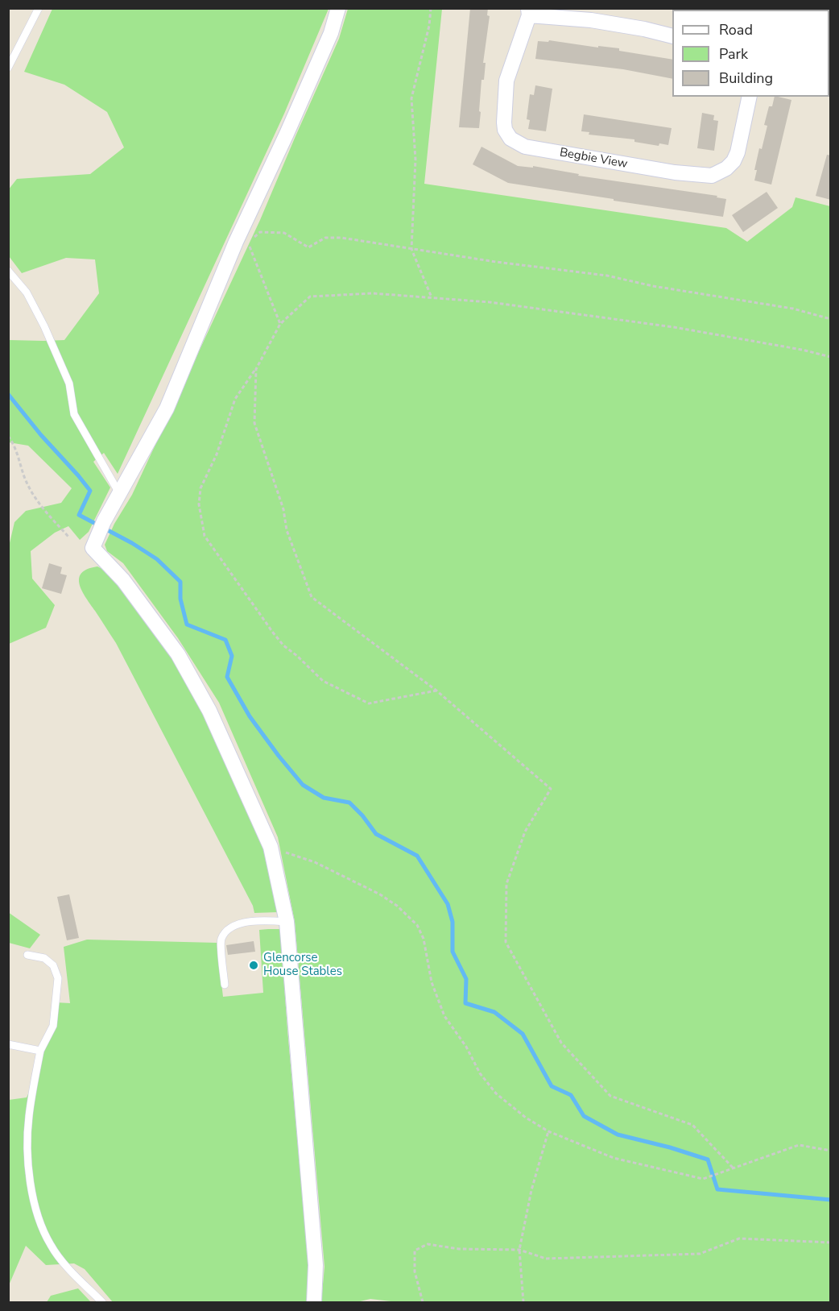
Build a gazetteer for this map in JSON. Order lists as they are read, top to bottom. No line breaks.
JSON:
{"streets":{"street":["Begbie View"]},"places":["Glencorse House Stables"],"legend":["Road","Park","Building"]}
